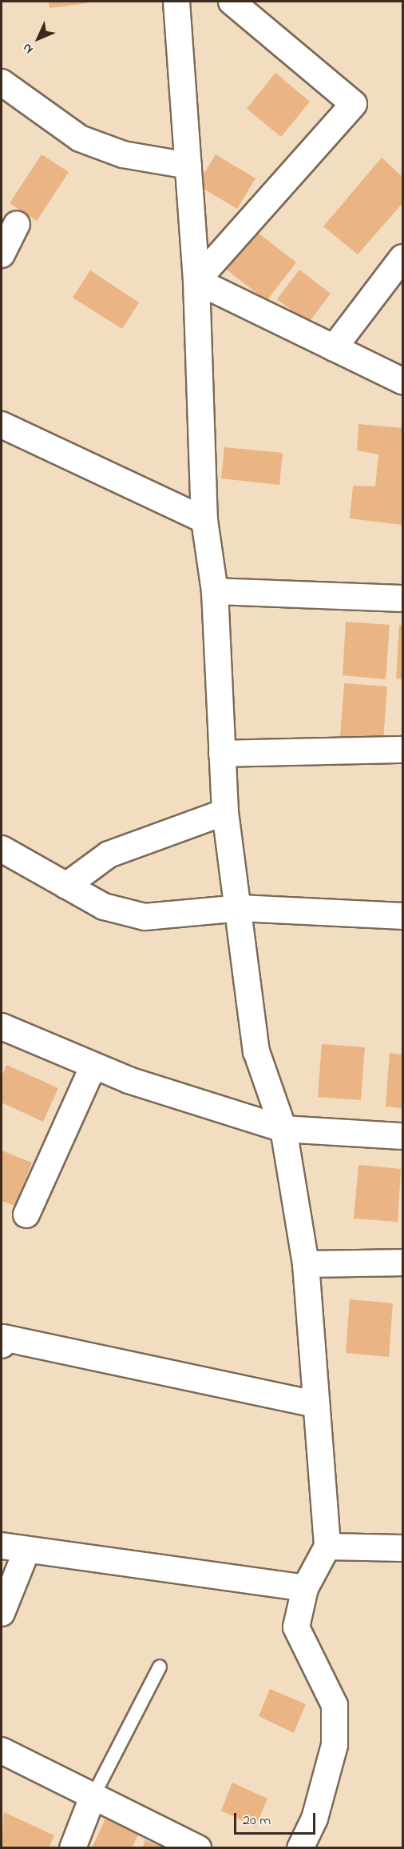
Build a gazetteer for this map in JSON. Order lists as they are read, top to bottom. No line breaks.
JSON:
{"scale_bar":"20 m","north":"bottom left"}
